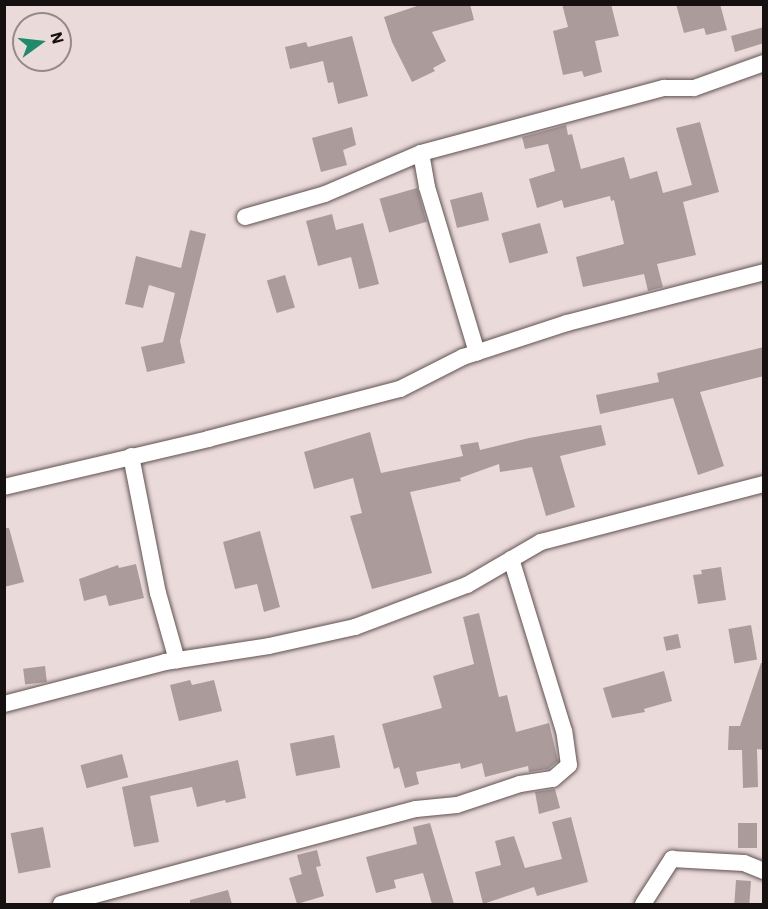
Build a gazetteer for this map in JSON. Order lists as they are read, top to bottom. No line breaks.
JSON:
{"north":"right"}
